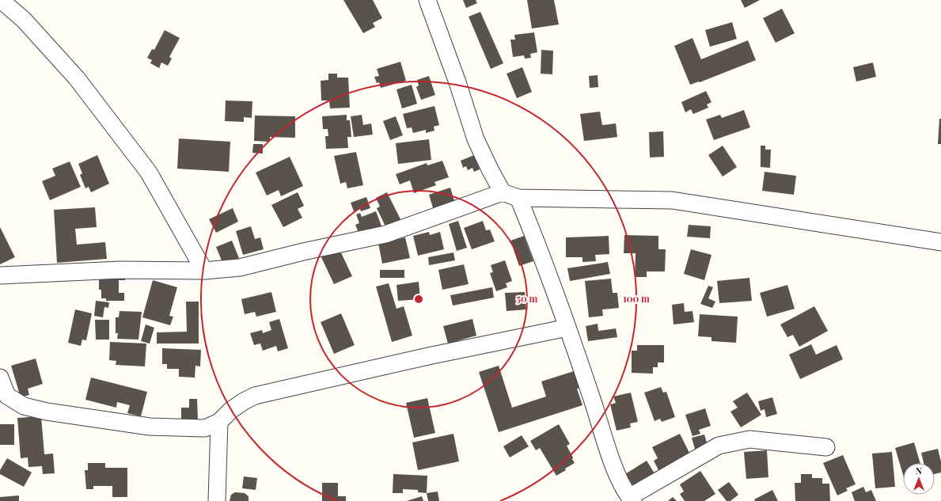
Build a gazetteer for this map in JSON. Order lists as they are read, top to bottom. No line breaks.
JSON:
{"north":"top","rings":["50 m","100 m"]}
